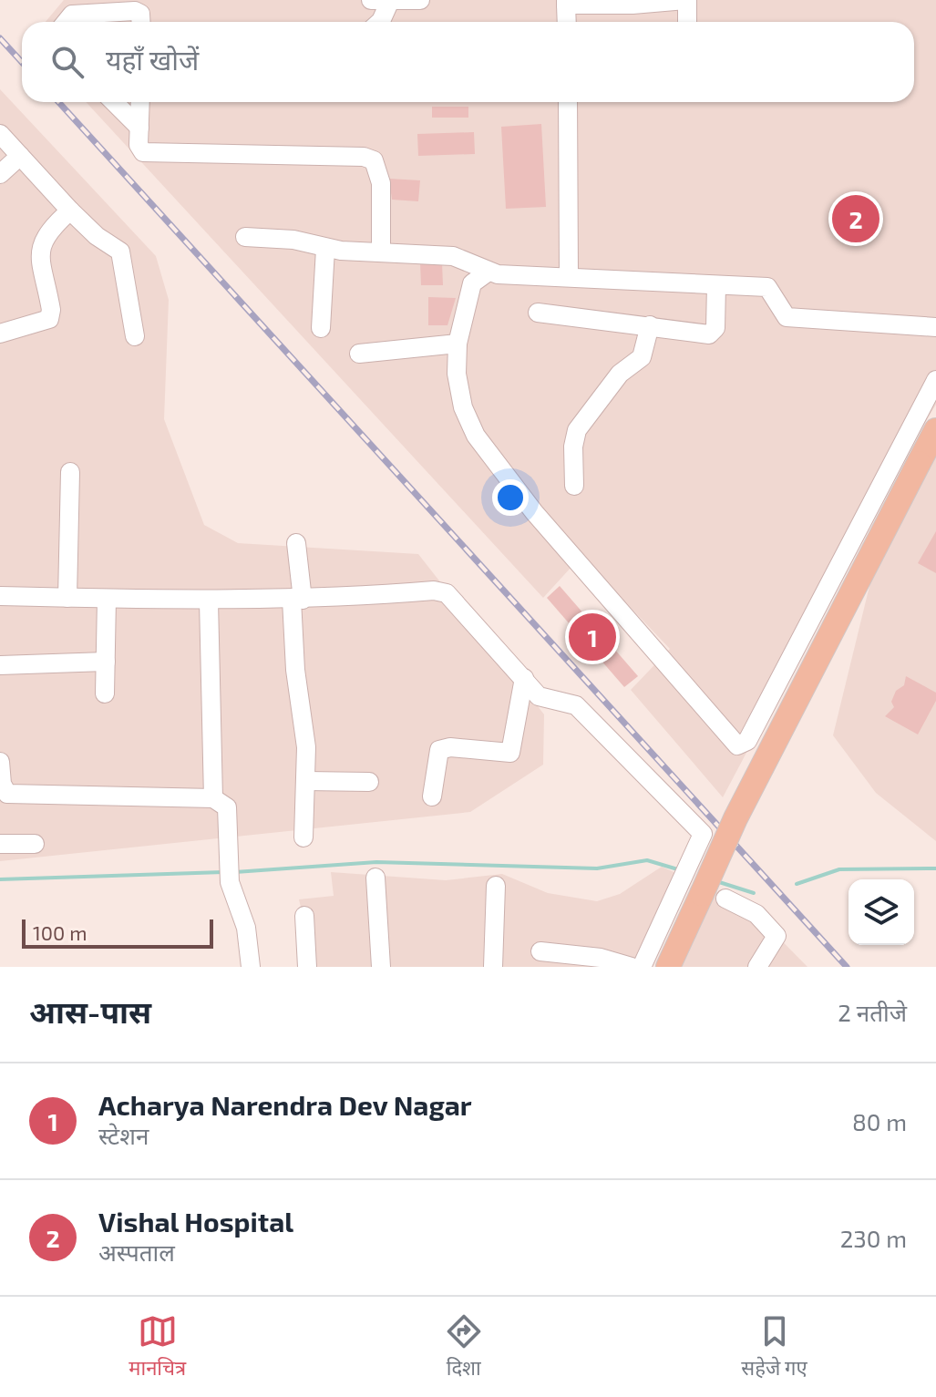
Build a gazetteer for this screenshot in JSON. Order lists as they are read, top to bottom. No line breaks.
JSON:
{"scale_bar":"100 m","page":{"search":"यहाँ खोजें","pins":["2","1"],"scale":"100 m","heading":["आस-पास","2 नतीजे"],"list":[{"mark":"1","name":"Acharya Narendra Dev Nagar","note":"स्टेशन","value":"80 m"},{"mark":"2","name":"Vishal Hospital","note":"अस्पताल","value":"230 m"}],"nav":["मानचित्र","दिशा","सहेजे गए"]}}
